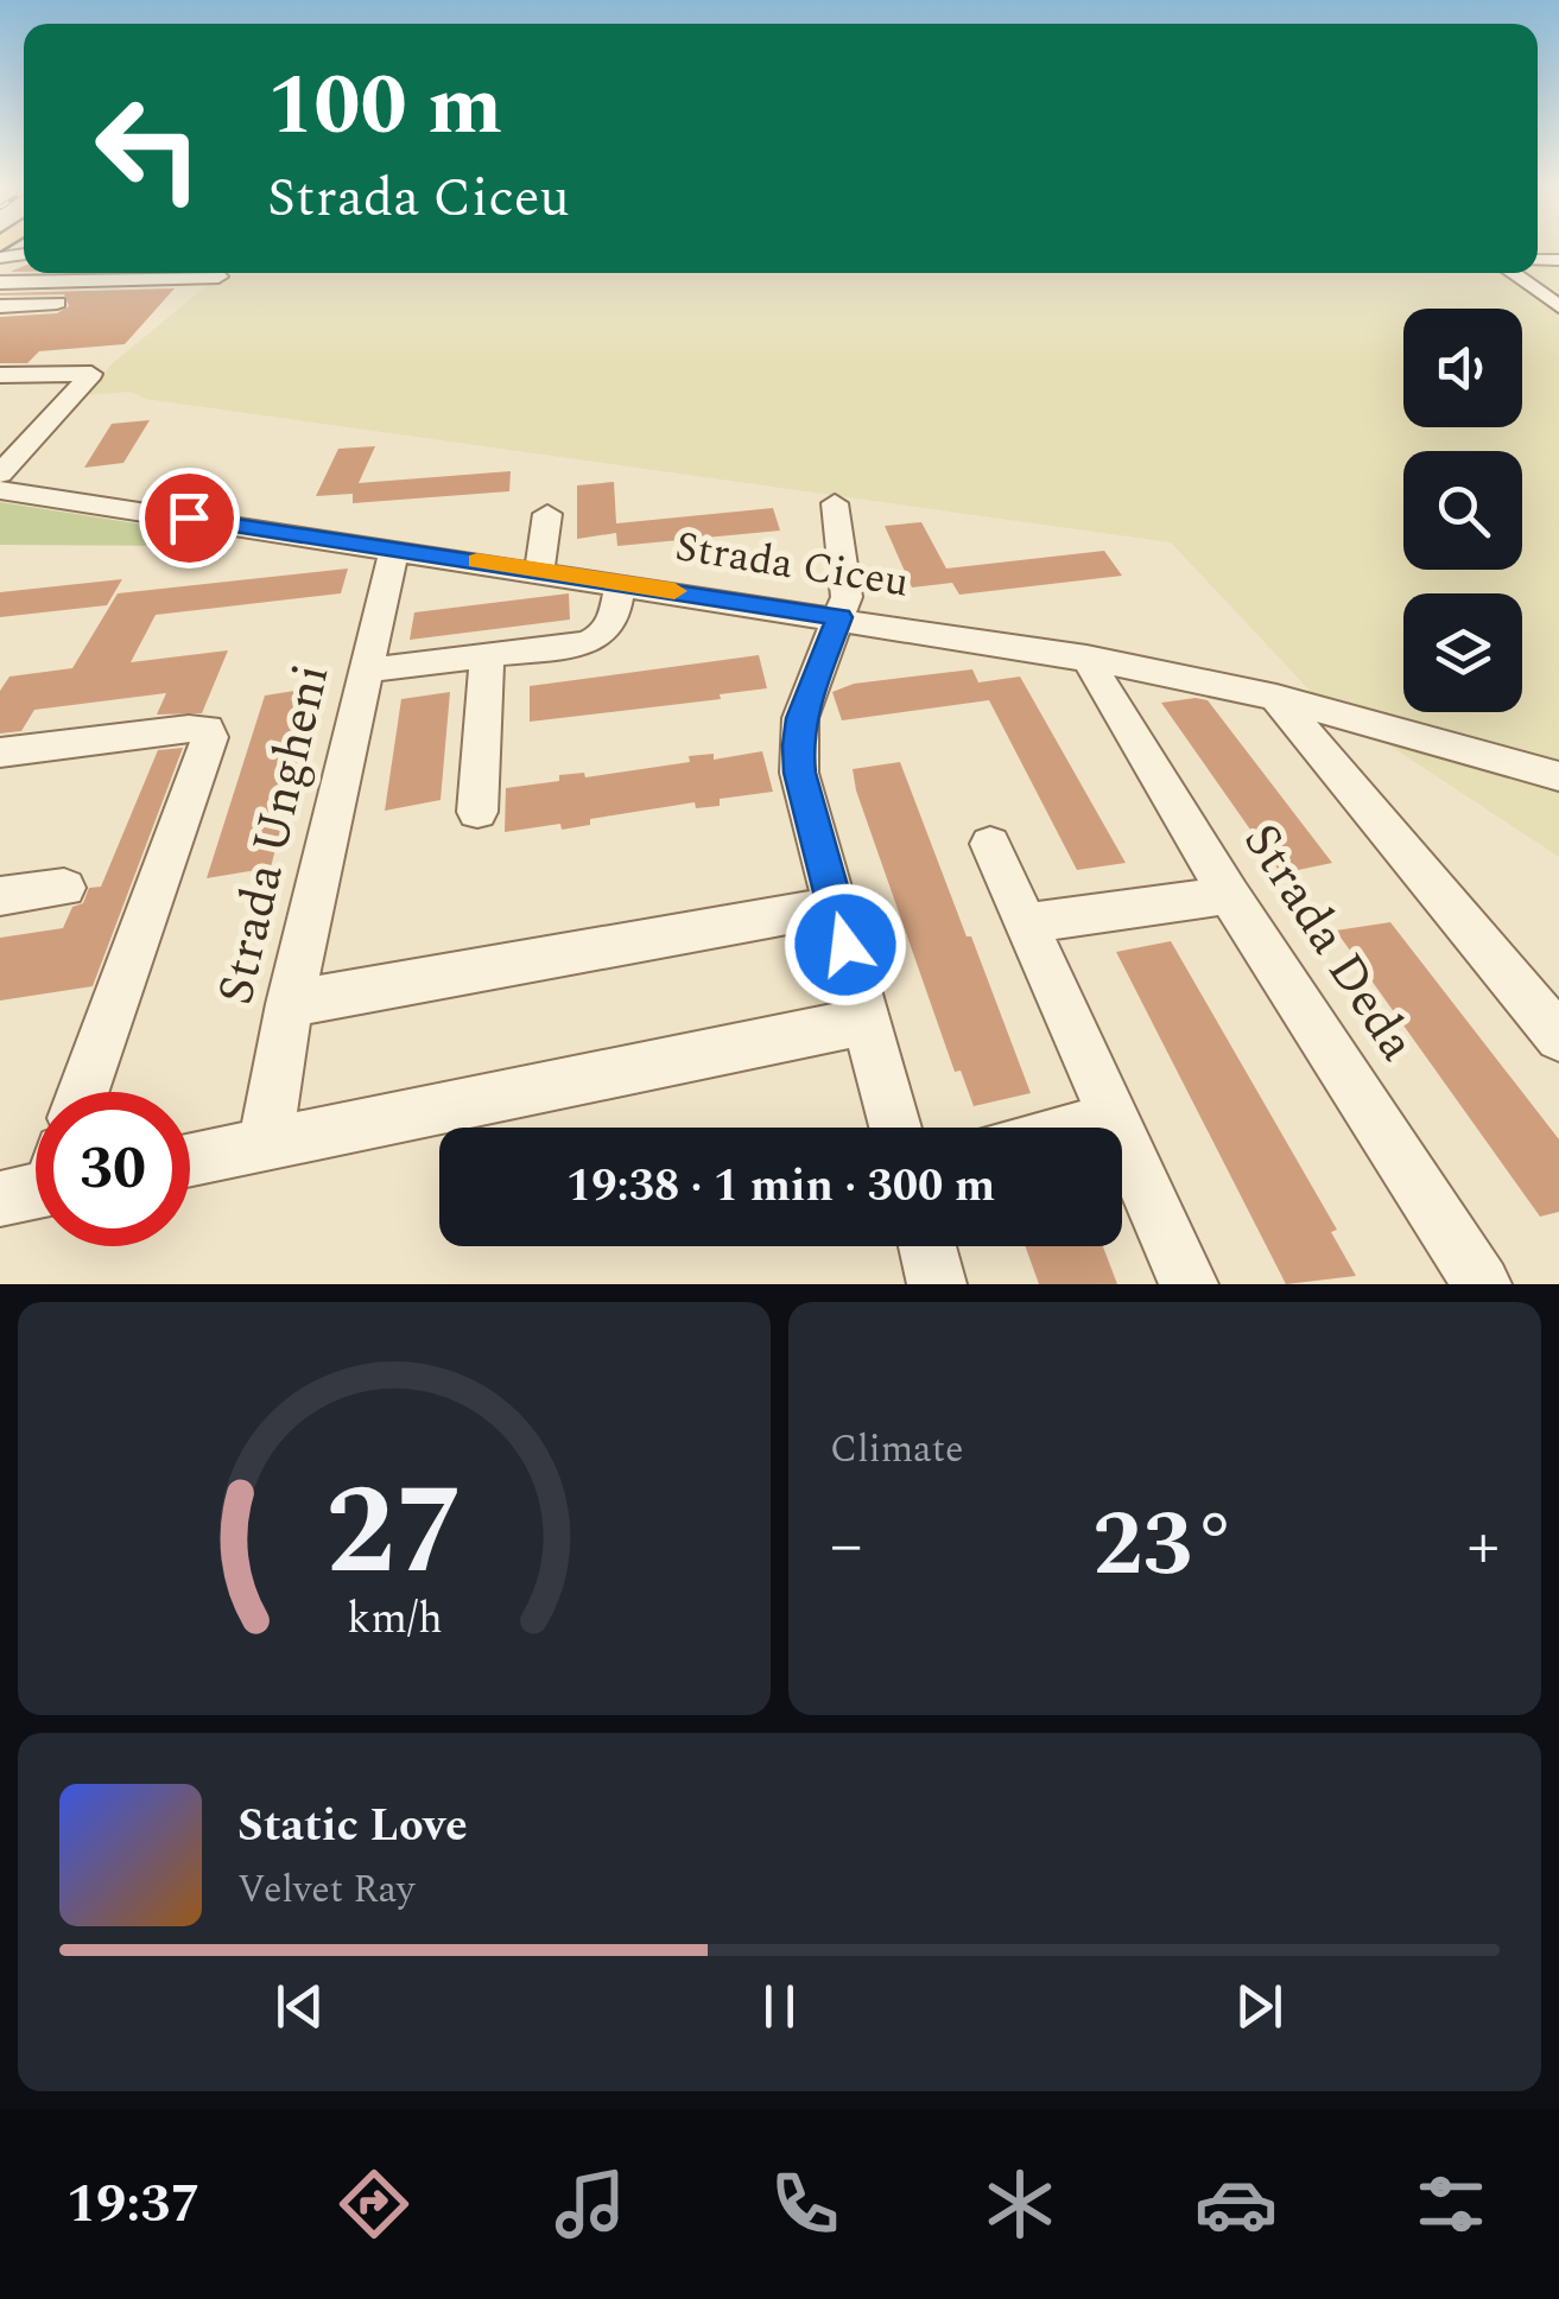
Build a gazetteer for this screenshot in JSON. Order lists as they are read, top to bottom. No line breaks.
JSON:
{"streets":{"street":["Strada Ciceu","Strada Ungheni","Strada Deda"]},"crossings":[["Strada Ciceu","Strada Ungheni"],["Strada Ciceu","Strada Deda"]],"page":{"turn":["100 m","Strada Ciceu"],"limit":"30","trip":"19:38 · 1 min · 300 m","tile":"Climate","heat":["−","23°","+"],"song":["Static Love","Velvet Ray"],"tabs":"19:37","gauge":["27","km/h"]}}
